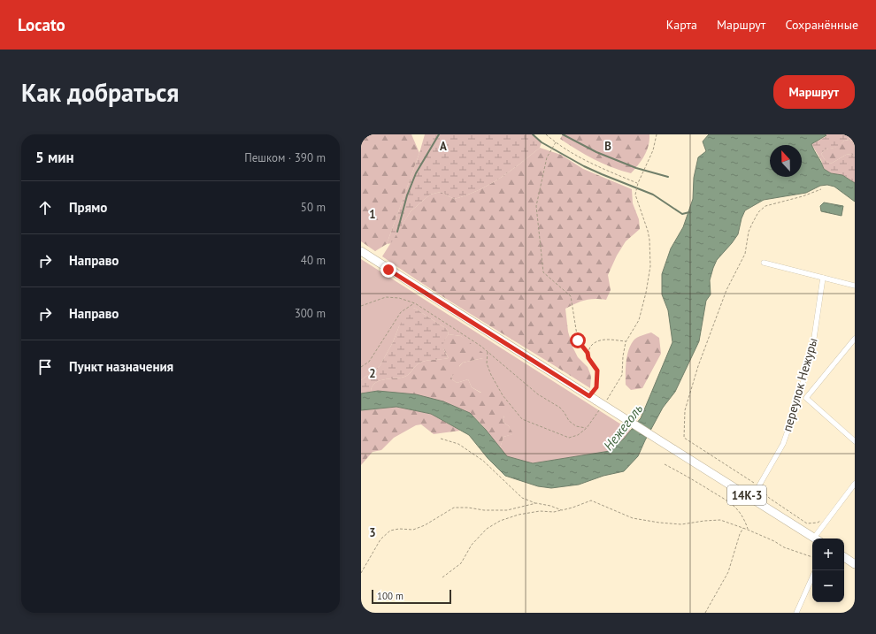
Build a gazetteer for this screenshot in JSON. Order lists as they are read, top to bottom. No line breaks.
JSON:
{"streets":{"main road":["14К-3"],"street":["переулок Нежуры"]},"water":["Нежеголь"],"scale_bar":"100 m","north":"top","page":{"header":"Locato","nav":["Карта","Маршрут","Сохранённые"],"buttons":"Маршрут","title":"Как добраться","heading":["5 мин","Пешком · 390 m"],"list":[["Прямо","50 m"],["Направо","40 m"],["Направо","300 m"],"Пункт назначения"],"map_buttons":["+","−"],"scale":"100 m"},"grid":{"columns":["A","B"],"rows":["1","2","3"]}}
